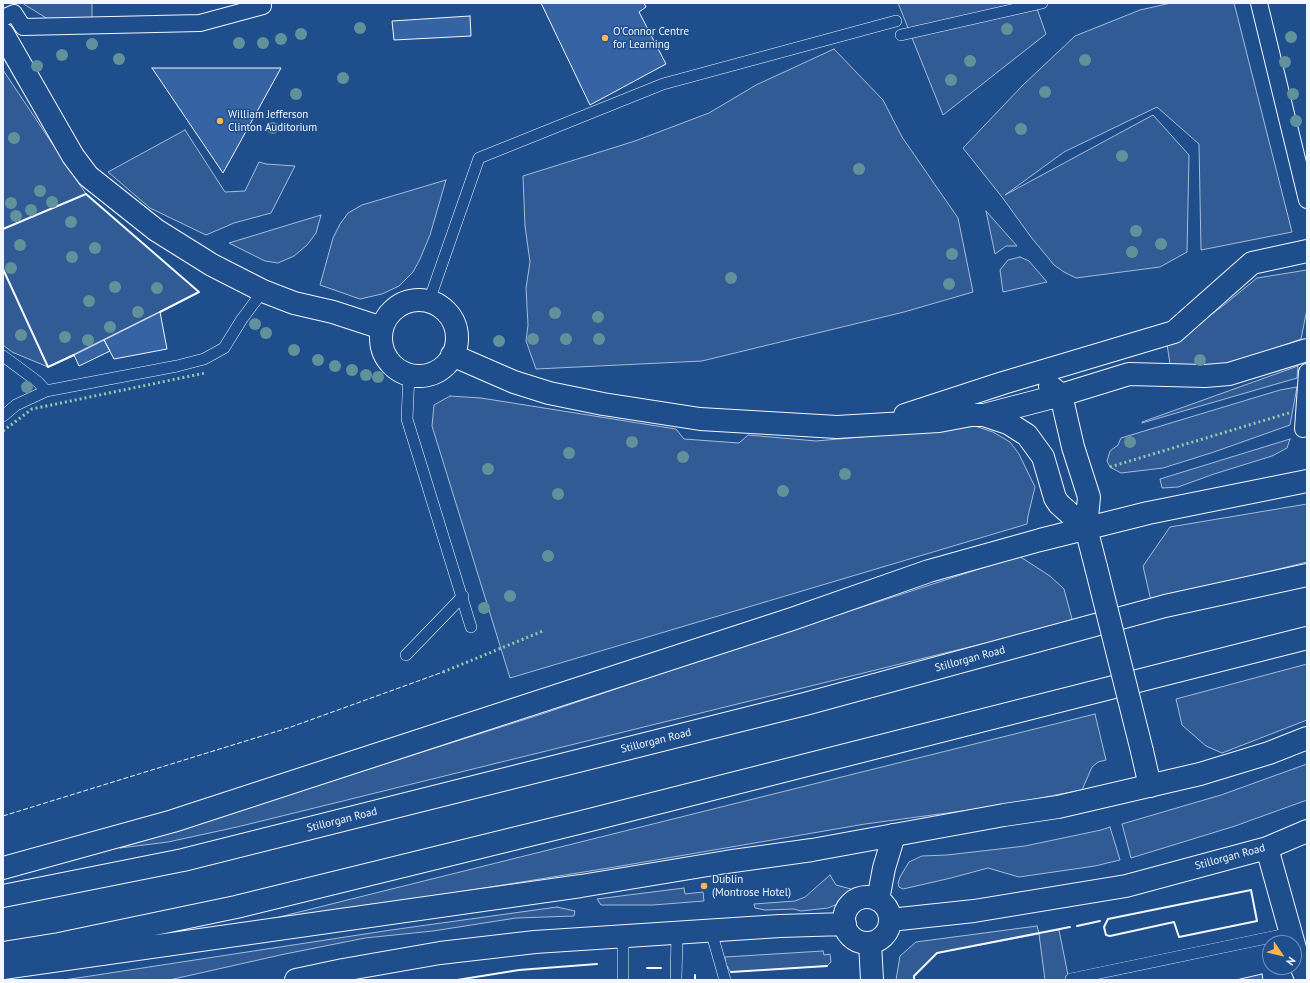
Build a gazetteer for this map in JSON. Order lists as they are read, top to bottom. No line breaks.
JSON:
{"streets":{"main road":["Stillorgan Road"]},"places":["O'Connor Centre for Learning","William Jefferson Clinton Auditorium","Dublin (Montrose Hotel)"],"north":"bottom right"}
